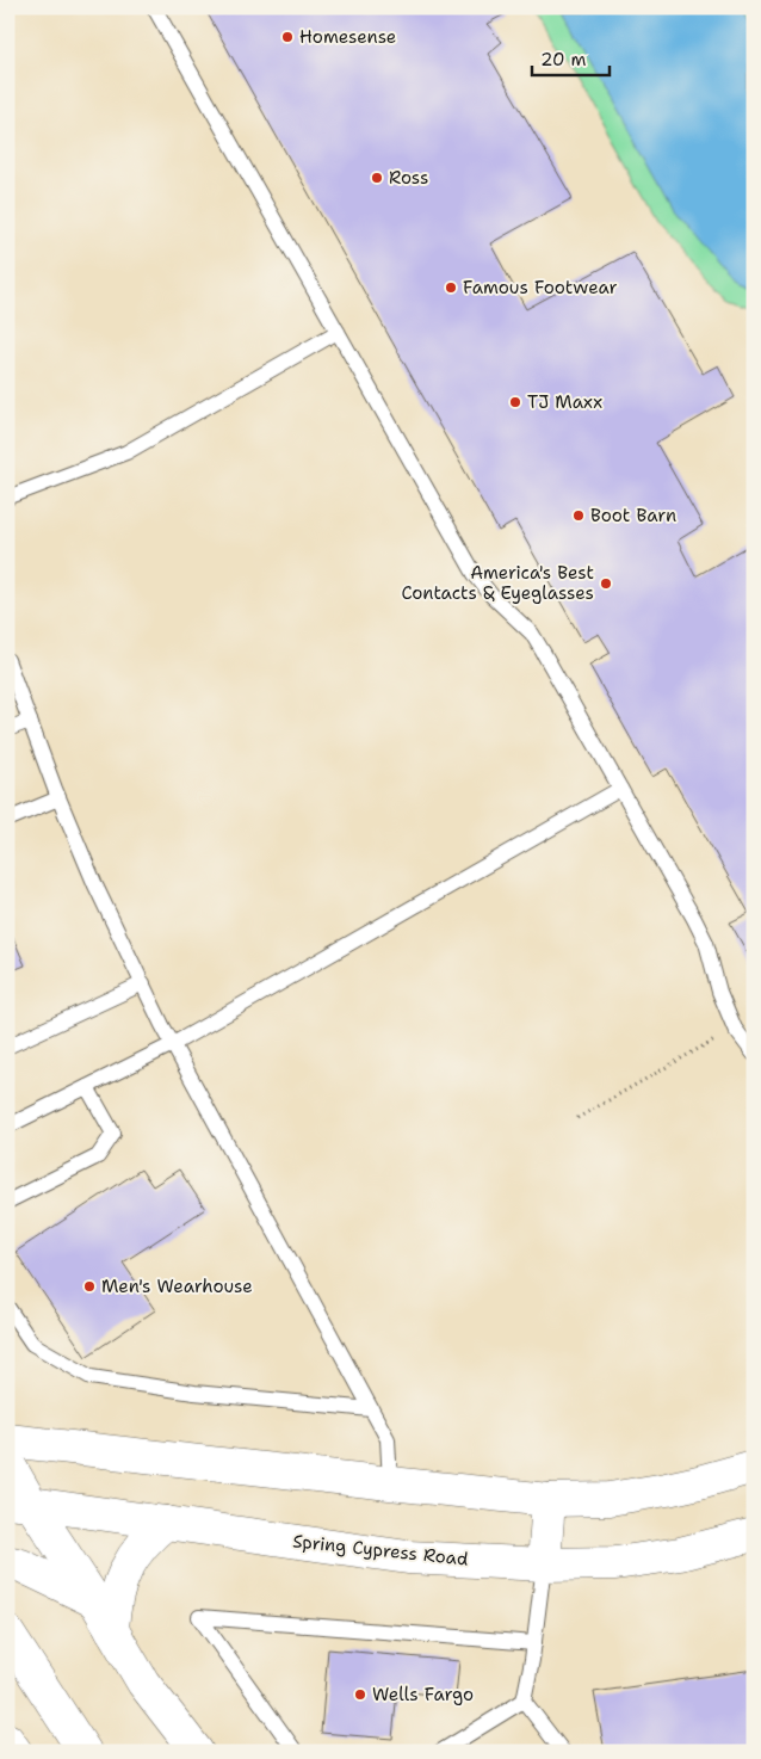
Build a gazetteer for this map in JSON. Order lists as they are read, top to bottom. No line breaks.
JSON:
{"streets":{"main road":["Spring Cypress Road"]},"places":["Homesense","Ross","Famous Footwear","TJ Maxx","Boot Barn","America's Best Contacts & Eyeglasses","Men's Wearhouse","Wells Fargo"],"scale_bar":"20 m"}
